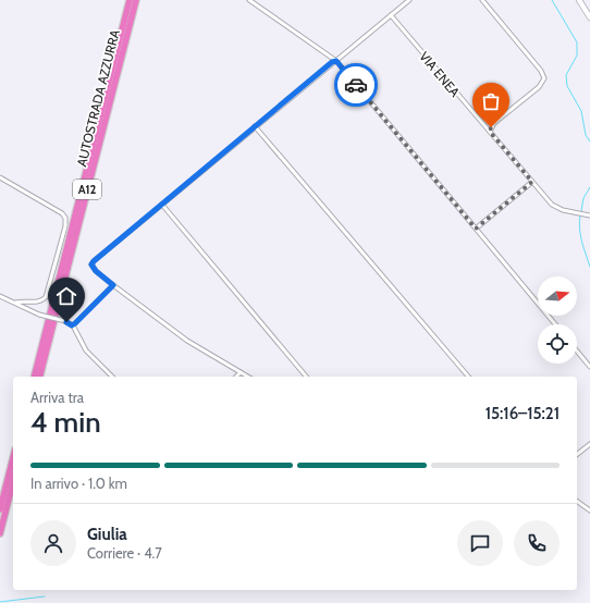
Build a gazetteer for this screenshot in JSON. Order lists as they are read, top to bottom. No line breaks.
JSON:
{"streets":{"highway":["AUTOSTRADA AZZURRA","A12"],"street":["VIA ENEA"]},"north":"right","page":{"heading":["4 min","Arriva tra","15:16–15:21"],"panel":["Giulia","Corriere · 4.7"],"bar":"In arrivo · 1.0 km"}}
